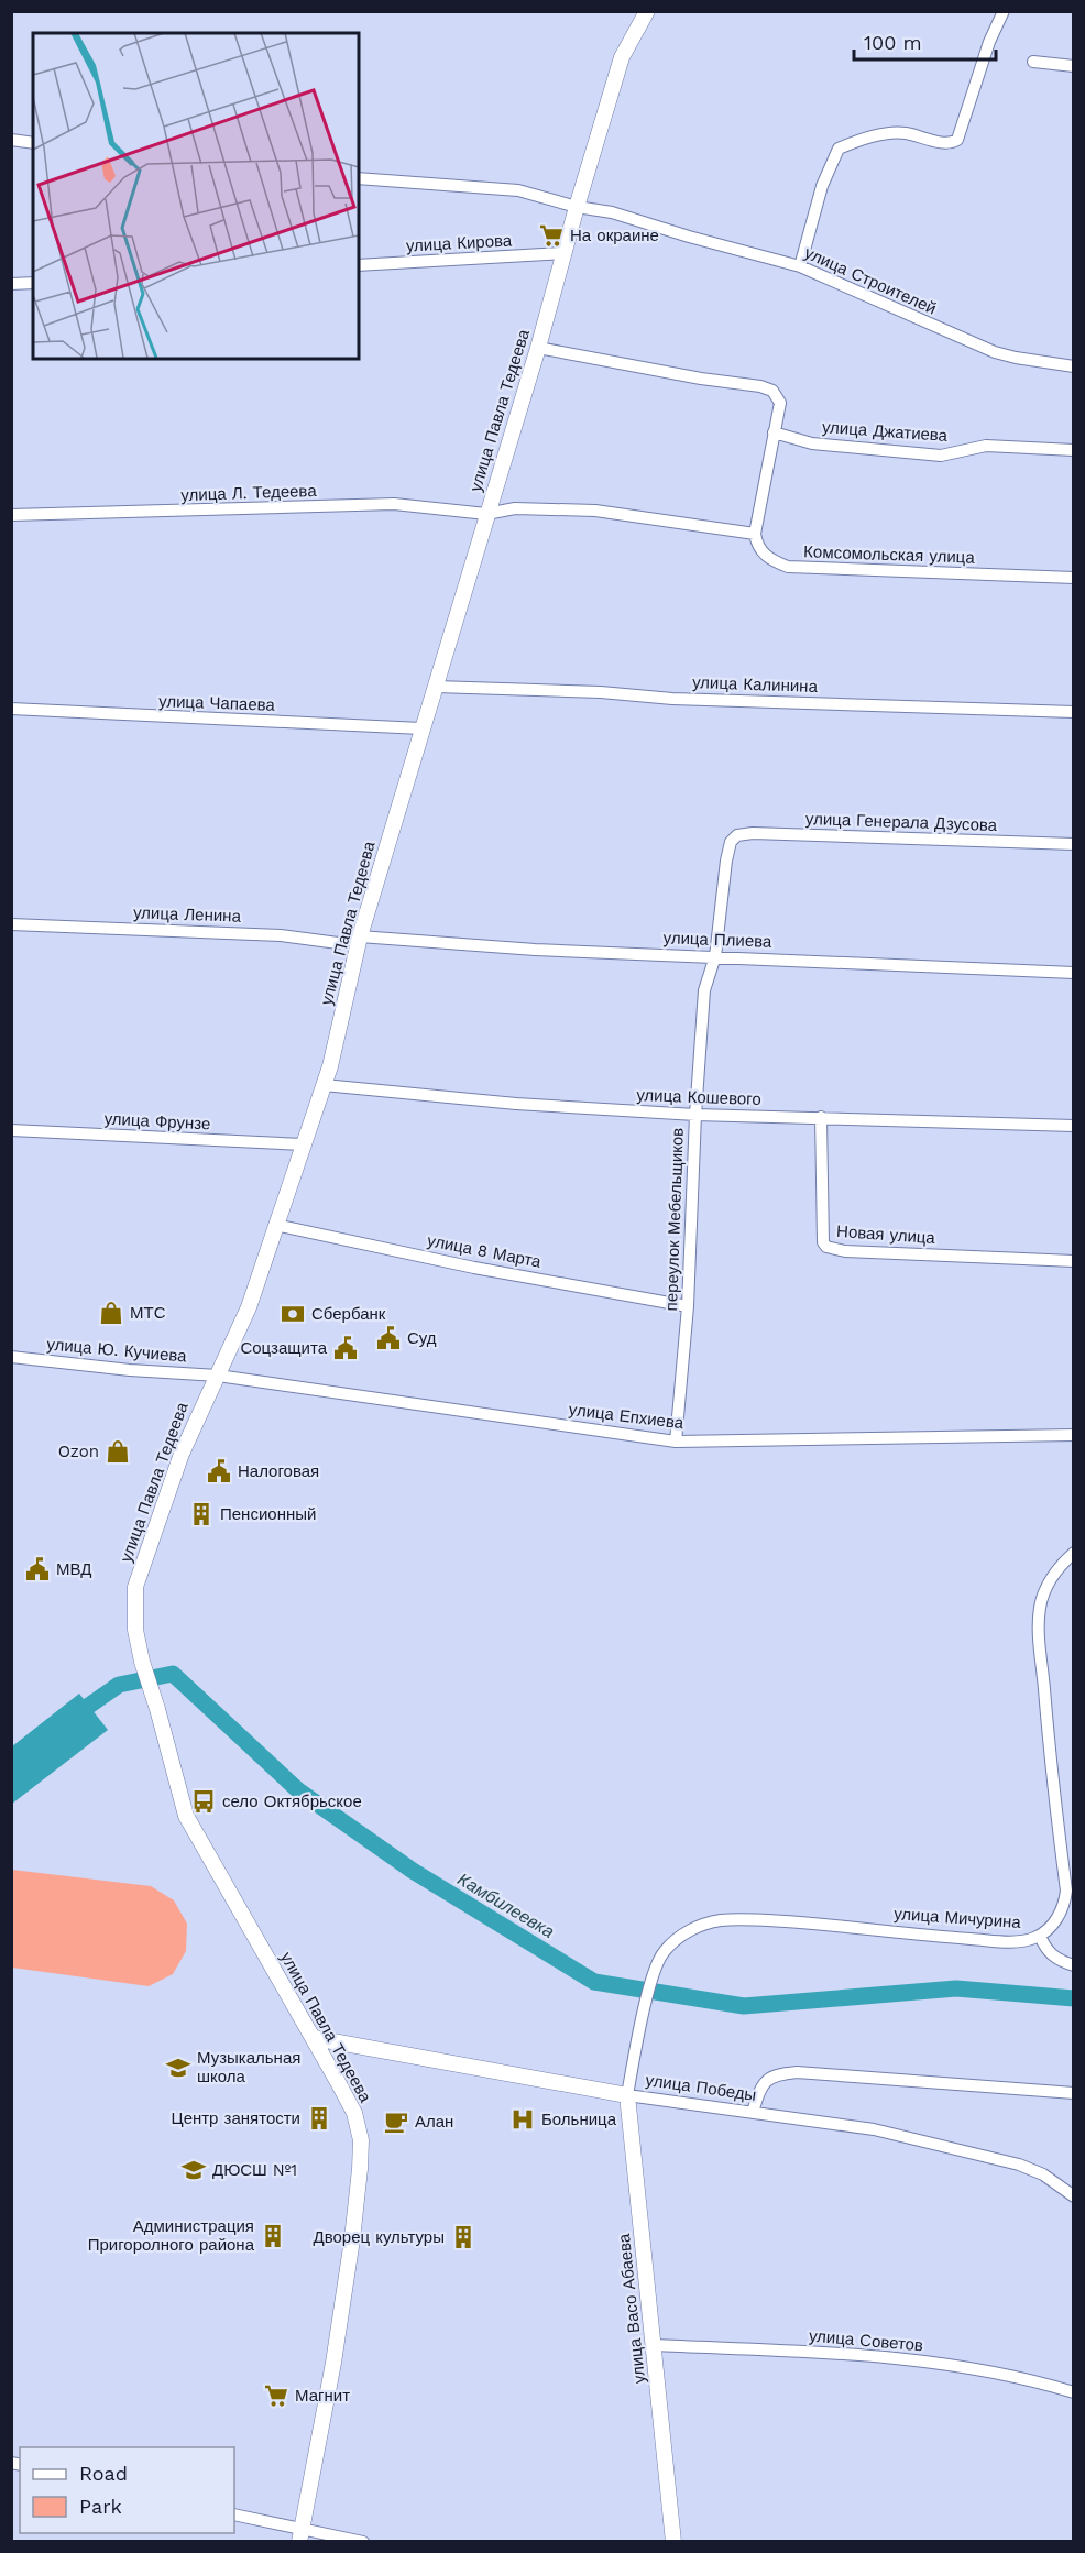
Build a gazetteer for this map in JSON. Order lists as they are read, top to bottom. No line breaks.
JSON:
{"streets":{"main road":["улица Павла Тедеева","улица Победы","улица Васо Абаева"],"street":["улица Кирова","улица Строителей","улица Джатиева","улица Л. Тедеева","Комсомольская улица","улица Калинина","улица Чапаева","улица Генерала Дзусова","улица Ленина","улица Плиева","улица Кошевого","улица Фрунзе","переулок Мебельщиков","Новая улица","улица 8 Марта","улица Ю. Кучиева","улица Епхиева","улица Мичурина","улица Советов"]},"crossings":[["улица Кирова","улица Павла Тедеева"],["улица Строителей","улица Павла Тедеева"],["улица Павла Тедеева","улица Л. Тедеева"],["улица Павла Тедеева","улица Калинина"],["улица Павла Тедеева","улица Чапаева"],["улица Павла Тедеева","улица Ленина"],["улица Павла Тедеева","улица Плиева"],["улица Павла Тедеева","улица Кошевого"],["улица Павла Тедеева","улица Фрунзе"],["улица Павла Тедеева","улица 8 Марта"],["улица Павла Тедеева","улица Ю. Кучиева"],["улица Павла Тедеева","улица Епхиева"],["улица Павла Тедеева","улица Победы"],["улица Генерала Дзусова","переулок Мебельщиков"],["улица Ленина","улица Плиева"],["улица Плиева","переулок Мебельщиков"],["улица Кошевого","переулок Мебельщиков"],["улица Кошевого","Новая улица"],["переулок Мебельщиков","улица 8 Марта"],["переулок Мебельщиков","улица Епхиева"],["улица Ю. Кучиева","улица Епхиева"],["улица Мичурина","улица Васо Абаева"],["улица Победы","улица Васо Абаева"],["улица Васо Абаева","улица Советов"]],"water":["Камбилеевка"],"places":{"supermarket":["На окраине","Магнит"],"shop":["МТС","Ozon"],"bank":["Сбербанк"],"public building":["Суд","Соцзащита","Налоговая","МВД"],"building":["Пенсионный","Центр занятости","Администрация Пригоролного района","Дворец культуры"],"bus stop":["село Октябрьское"],"school or university":["Музыкальная школа","ДЮСШ №1"],"hospital":["Больница"],"cafe":["Алан"]},"legend":["Road","Park"],"scale_bar":"100 m"}
